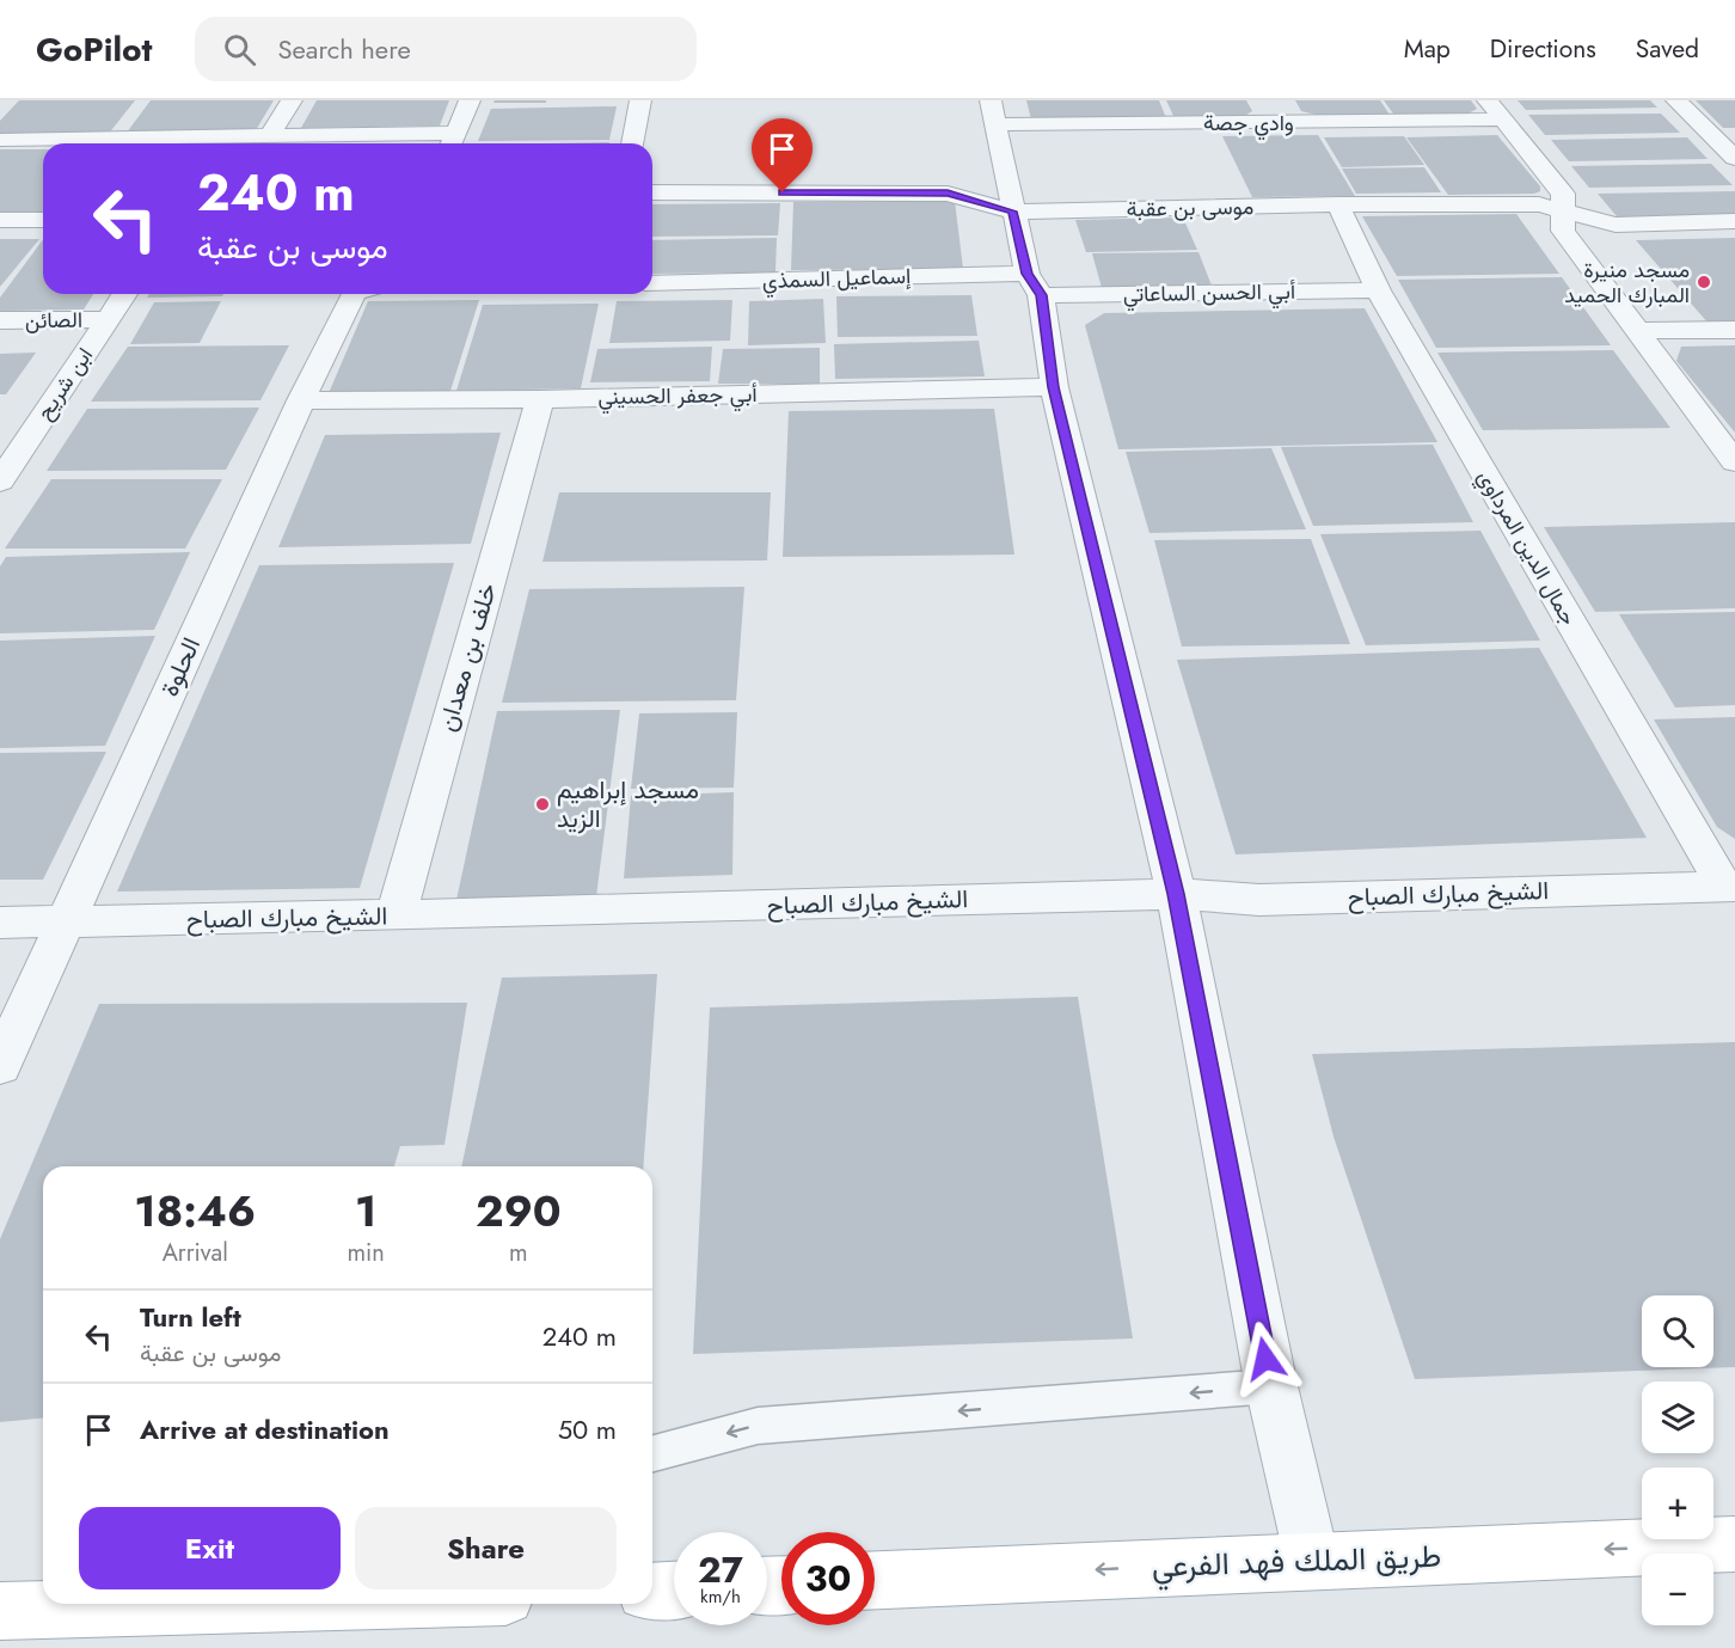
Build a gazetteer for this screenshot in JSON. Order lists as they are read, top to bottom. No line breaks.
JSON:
{"streets":{"main road":["طريق الملك فهد الفرعي"],"street":["وادي جصة","موسى بن عقبة","إسماعيل السمذي","أبي الحسن الساعاتي","الصائن","ابن شريح","أبي جعفر الحسيني","جمال الدين المرداوي","خلف بن معدان","الحلوة","الشيخ مبارك الصباح"]},"crossings":[["موسى بن عقبة","جمال الدين المرداوي"],["إسماعيل السمذي","أبي الحسن الساعاتي"],["أبي الحسن الساعاتي","جمال الدين المرداوي"],["الصائن","ابن شريح"],["أبي جعفر الحسيني","خلف بن معدان"],["أبي جعفر الحسيني","الحلوة"],["جمال الدين المرداوي","الشيخ مبارك الصباح"],["خلف بن معدان","الشيخ مبارك الصباح"],["الحلوة","الشيخ مبارك الصباح"]],"one_way":["طريق الملك فهد الفرعي"],"places":["مسجد منيرة المبارك الحميد","مسجد إبراهيم الزيد"],"page":{"header":"GoPilot","search":"Search here","nav":["Map","Directions","Saved"],"turn":["240 m","موسى بن عقبة"],"eta":["18:46","Arrival","1","min","290","m"],"list":[{"name":"Turn left","note":"موسى بن عقبة","value":"240 m"},{"name":"Arrive at destination","value":"50 m"}],"map_buttons":["+","−"],"buttons":["Exit","Share"],"speed":"27 km/h","limit":"30"}}
